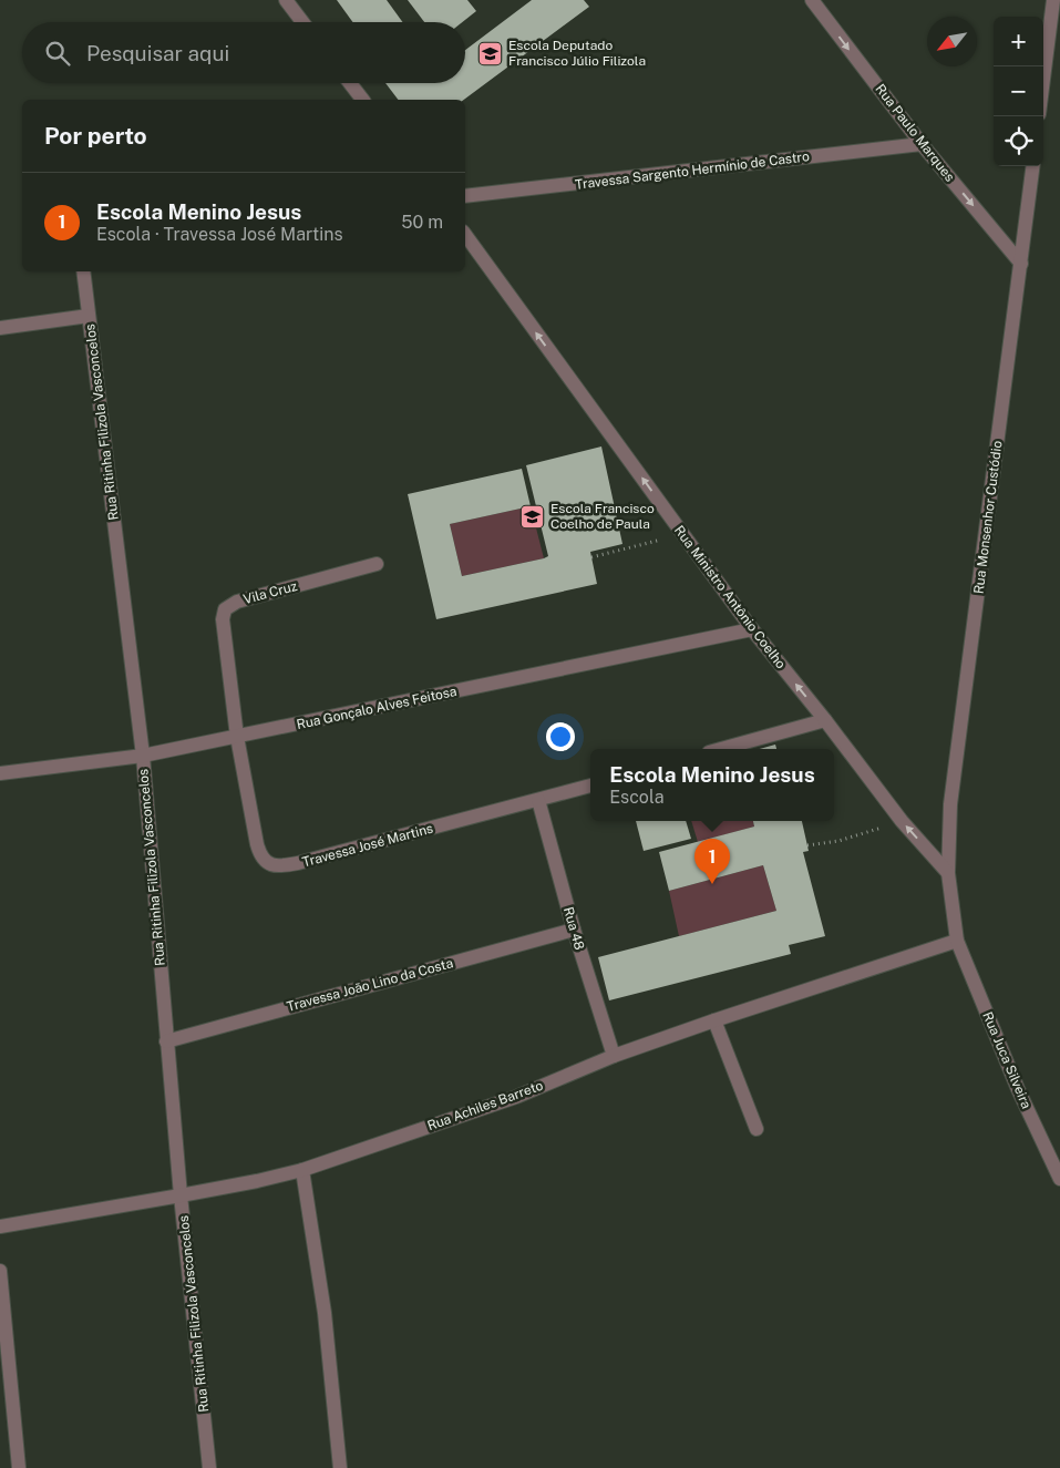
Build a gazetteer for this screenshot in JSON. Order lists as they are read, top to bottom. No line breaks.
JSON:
{"streets":{"street":["Rua Paulo Marques","Travessa Sargento Hermínio de Castro","Rua Ritinha Filizola Vasconcelos","Rua Monsenhor Custódio","Vila Cruz","Rua Ministro Antônio Coelho","Rua Gonçalo Alves Feitosa","Travessa José Martins","Rua 48","Travessa João Lino da Costa","Rua Juca Silveira","Rua Achiles Barreto"]},"crossings":[["Rua Paulo Marques","Travessa Sargento Hermínio de Castro"],["Rua Paulo Marques","Rua Monsenhor Custódio"],["Rua Ritinha Filizola Vasconcelos","Rua Gonçalo Alves Feitosa"],["Rua Ritinha Filizola Vasconcelos","Travessa João Lino da Costa"],["Rua Ritinha Filizola Vasconcelos","Rua Achiles Barreto"],["Rua Monsenhor Custódio","Rua Ministro Antônio Coelho"],["Vila Cruz","Rua Gonçalo Alves Feitosa"],["Vila Cruz","Travessa José Martins"],["Rua Ministro Antônio Coelho","Rua Gonçalo Alves Feitosa"],["Rua Gonçalo Alves Feitosa","Travessa José Martins"],["Travessa José Martins","Rua 48"],["Rua 48","Travessa João Lino da Costa"],["Rua 48","Rua Achiles Barreto"],["Rua Juca Silveira","Rua Achiles Barreto"]],"one_way":["Rua Paulo Marques","Rua Ministro Antônio Coelho"],"places":{"school or university":["Escola Deputado Francisco Júlio Filizola","Escola Francisco Coelho de Paula"]},"north":"bottom left","page":{"map_buttons":["+","−"],"search":"Pesquisar aqui","heading":"Por perto","list":[{"mark":"1","name":"Escola Menino Jesus","note":"Escola · Travessa José Martins","value":"50 m"}],"popup":["Escola Menino Jesus","Escola"],"pins":"1"}}
